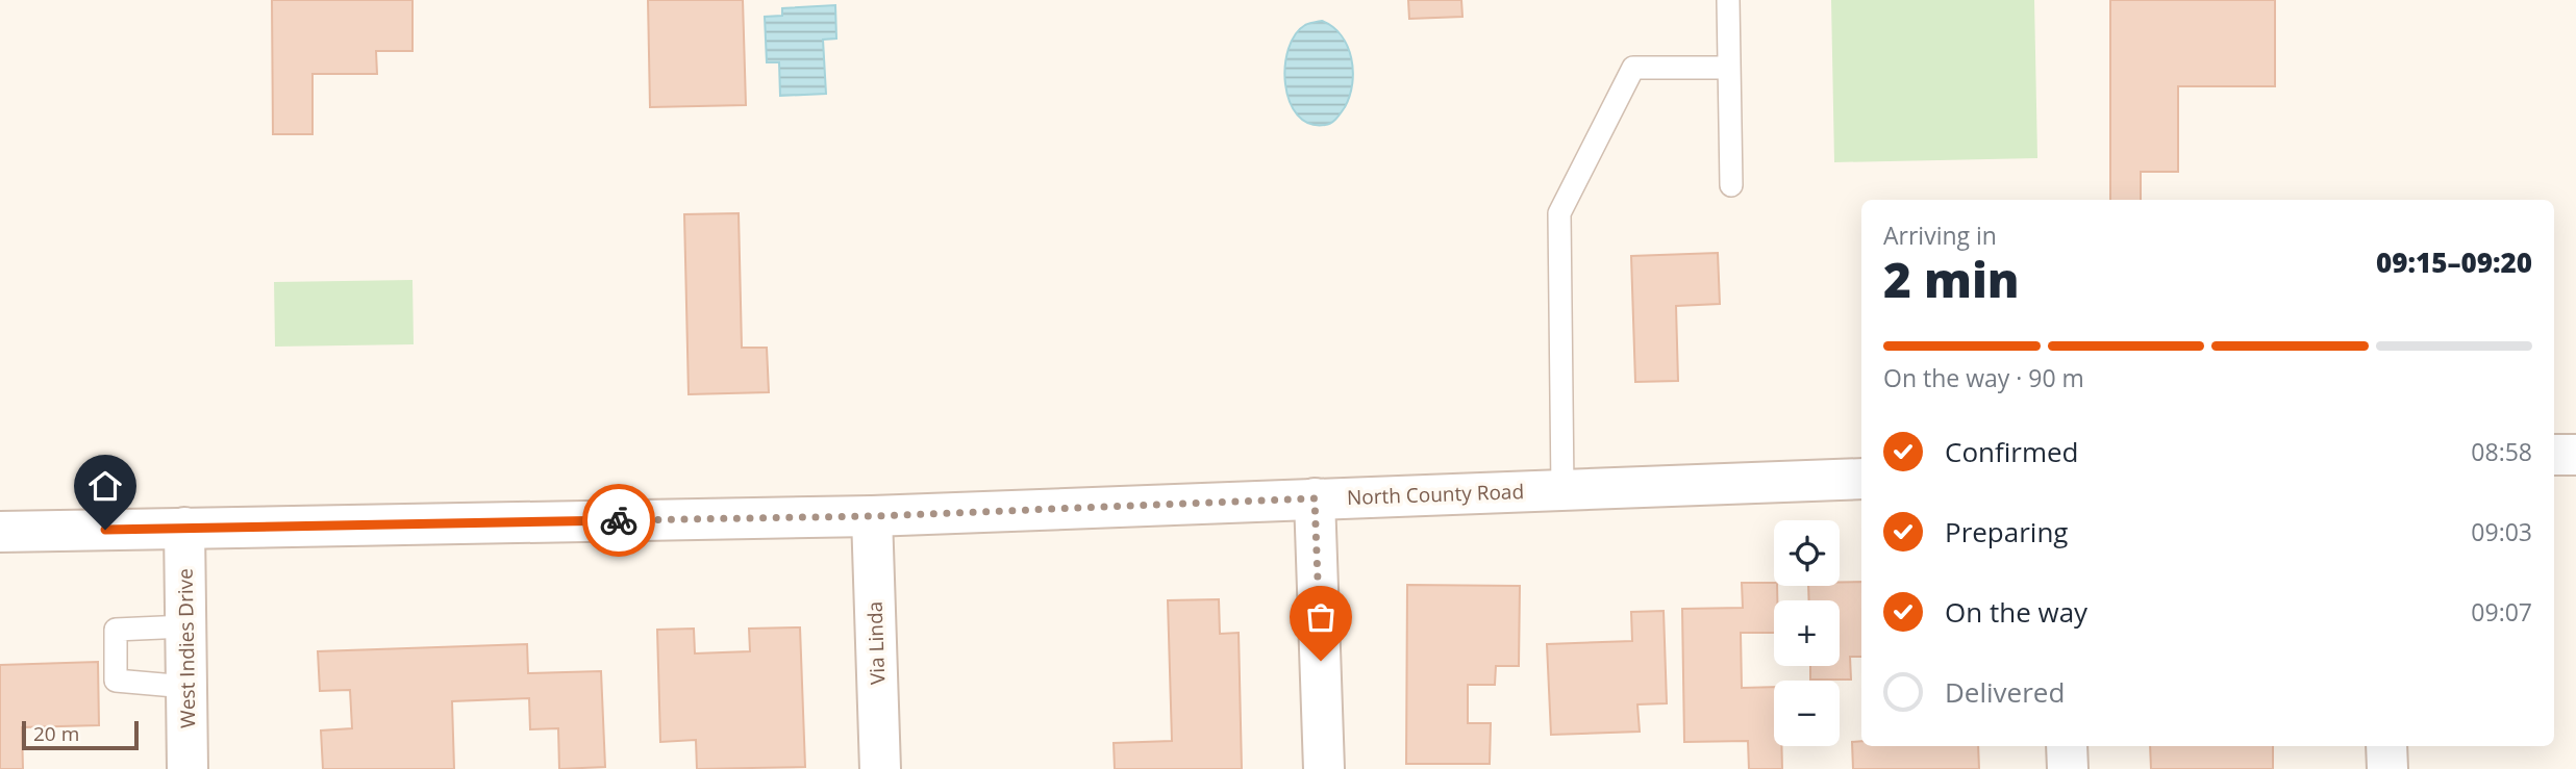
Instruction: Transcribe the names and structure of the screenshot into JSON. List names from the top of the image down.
{
  "streets": {
    "street": ["North County Road", "Via Linda", "West Indies Drive"]
  },
  "crossings": [
    ["North County Road", "Via Linda"],
    ["North County Road", "West Indies Drive"]
  ],
  "scale_bar": "20 m",
  "page": {
    "heading": ["2 min", "Arriving in", "09:15–09:20"],
    "bar": "On the way · 90 m",
    "list": [
      ["Confirmed", "08:58"],
      ["Preparing", "09:03"],
      ["On the way", "09:07"],
      "Delivered"
    ],
    "map_buttons": ["+", "−"],
    "scale": "20 m"
  }
}
